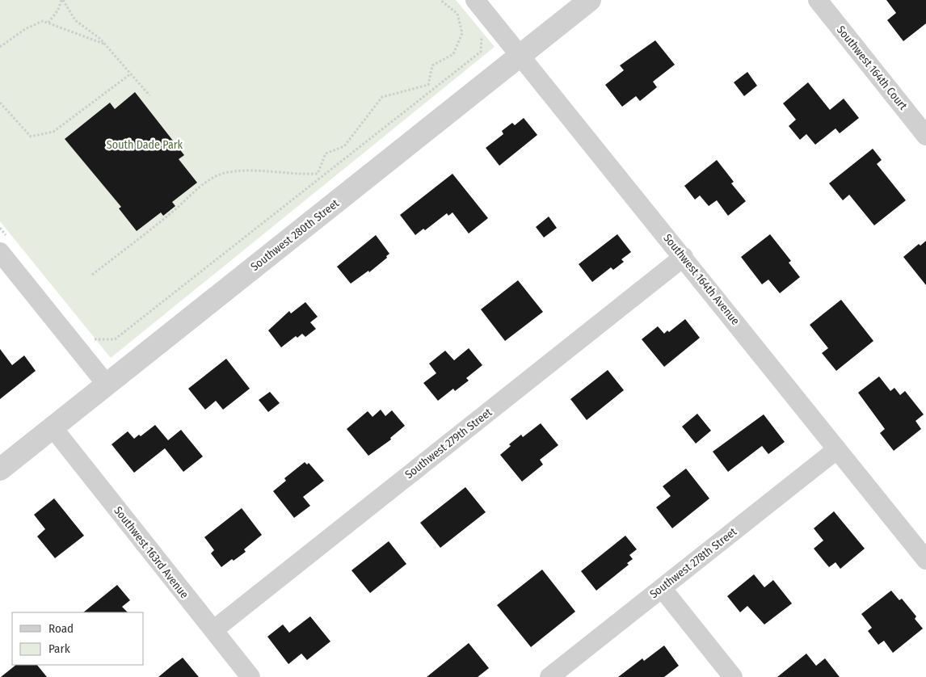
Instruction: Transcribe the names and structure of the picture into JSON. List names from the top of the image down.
{
  "streets": {
    "street": [
      "Southwest 164th Court",
      "Southwest 280th Street",
      "Southwest 164th Avenue",
      "Southwest 279th Street",
      "Southwest 163rd Avenue",
      "Southwest 278th Street"
    ]
  },
  "crossings": [
    ["Southwest 280th Street", "Southwest 164th Avenue"],
    ["Southwest 280th Street", "Southwest 163rd Avenue"],
    ["Southwest 164th Avenue", "Southwest 279th Street"],
    ["Southwest 164th Avenue", "Southwest 278th Street"],
    ["Southwest 279th Street", "Southwest 163rd Avenue"]
  ],
  "parks": ["South Dade Park"],
  "legend": ["Road", "Park"]
}
